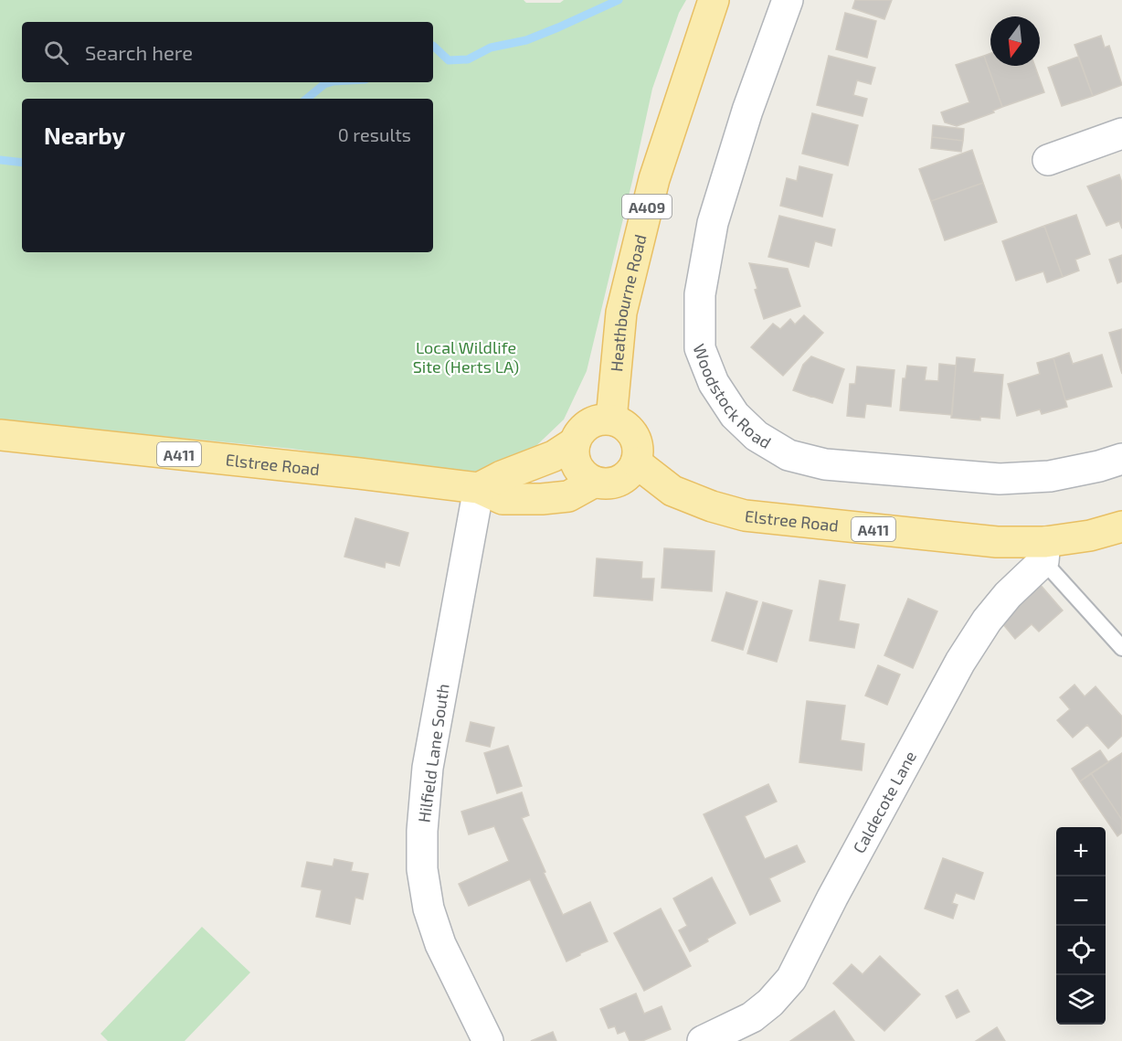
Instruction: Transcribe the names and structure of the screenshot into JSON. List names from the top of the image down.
{
  "streets": {
    "main road": [
      "A409",
      "Heathbourne Road",
      "A411",
      "Elstree Road"
    ],
    "street": ["Woodstock Road", "Hilfield Lane South", "Caldecote Lane"]
  },
  "crossings": [
    ["Heathbourne Road", "Elstree Road"],
    ["Elstree Road", "Hilfield Lane South"],
    ["Elstree Road", "Caldecote Lane"]
  ],
  "parks": ["Local Wildlife Site (Herts LA)"],
  "north": "bottom",
  "page": {
    "search": "Search here",
    "heading": ["Nearby", "0 results"],
    "map_buttons": ["+", "−"]
  }
}
